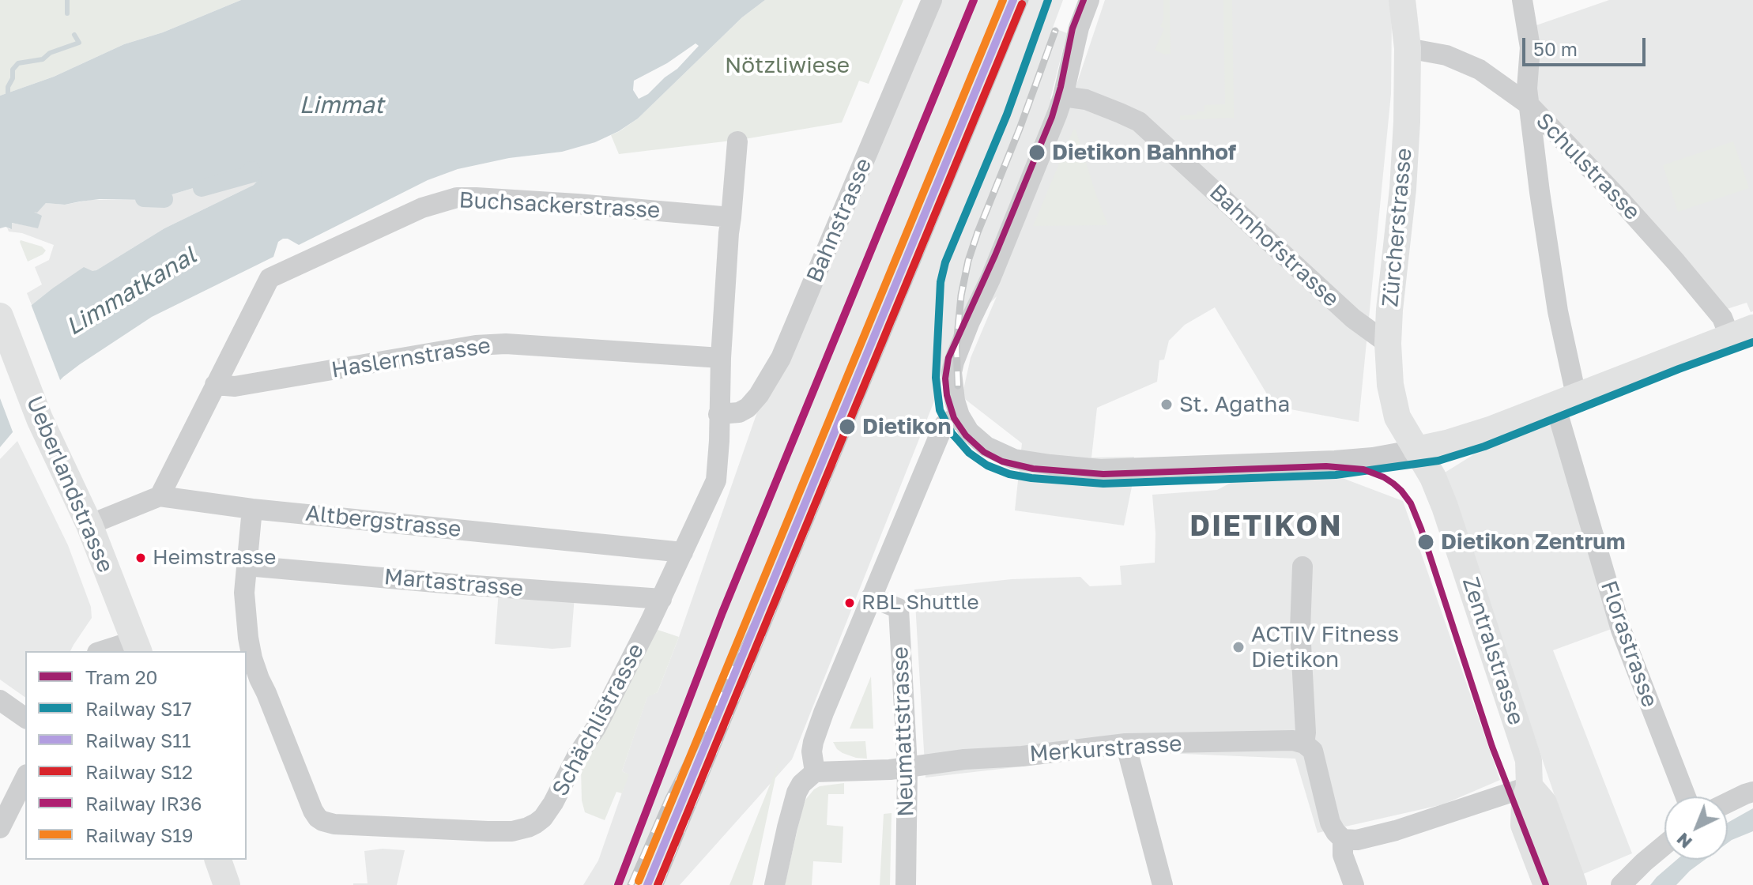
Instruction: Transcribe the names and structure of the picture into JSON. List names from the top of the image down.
{
  "streets": {
    "main road": ["Zürcherstrasse", "Ueberlandstrasse", "Zentralstrasse"],
    "street": [
      "Schulstrasse",
      "Buchsackerstrasse",
      "Bahnstrasse",
      "Bahnhofstrasse",
      "Haslernstrasse",
      "Altbergstrasse",
      "Martastrasse",
      "Florastrasse",
      "Schächlistrasse",
      "Neumattstrasse",
      "Merkurstrasse"
    ]
  },
  "crossings": [
    ["Schulstrasse", "Zürcherstrasse"],
    ["Schulstrasse", "Florastrasse"],
    ["Buchsackerstrasse", "Haslernstrasse"],
    ["Buchsackerstrasse", "Altbergstrasse"],
    ["Zürcherstrasse", "Bahnhofstrasse"],
    ["Zürcherstrasse", "Zentralstrasse"],
    ["Ueberlandstrasse", "Altbergstrasse"],
    ["Altbergstrasse", "Schächlistrasse"],
    ["Martastrasse", "Schächlistrasse"],
    ["Neumattstrasse", "Merkurstrasse"]
  ],
  "districts": ["DIETIKON"],
  "water": ["Limmat", "Limmatkanal"],
  "parks": ["Nötzliwiese"],
  "places": [
    "Dietikon Bahnhof",
    "St. Agatha",
    "Dietikon",
    "Dietikon Zentrum",
    "Heimstrasse",
    "RBL Shuttle",
    "ACTIV Fitness Dietikon"
  ],
  "lines": [
    "tram line 20",
    "rail line S17",
    "rail line S11",
    "rail line IR36",
    "rail line S19",
    "rail line S12"
  ],
  "legend": [
    "Tram 20",
    "Railway S17",
    "Railway S11",
    "Railway S12",
    "Railway IR36",
    "Railway S19"
  ],
  "scale_bar": "50 m",
  "north": "bottom left"
}
